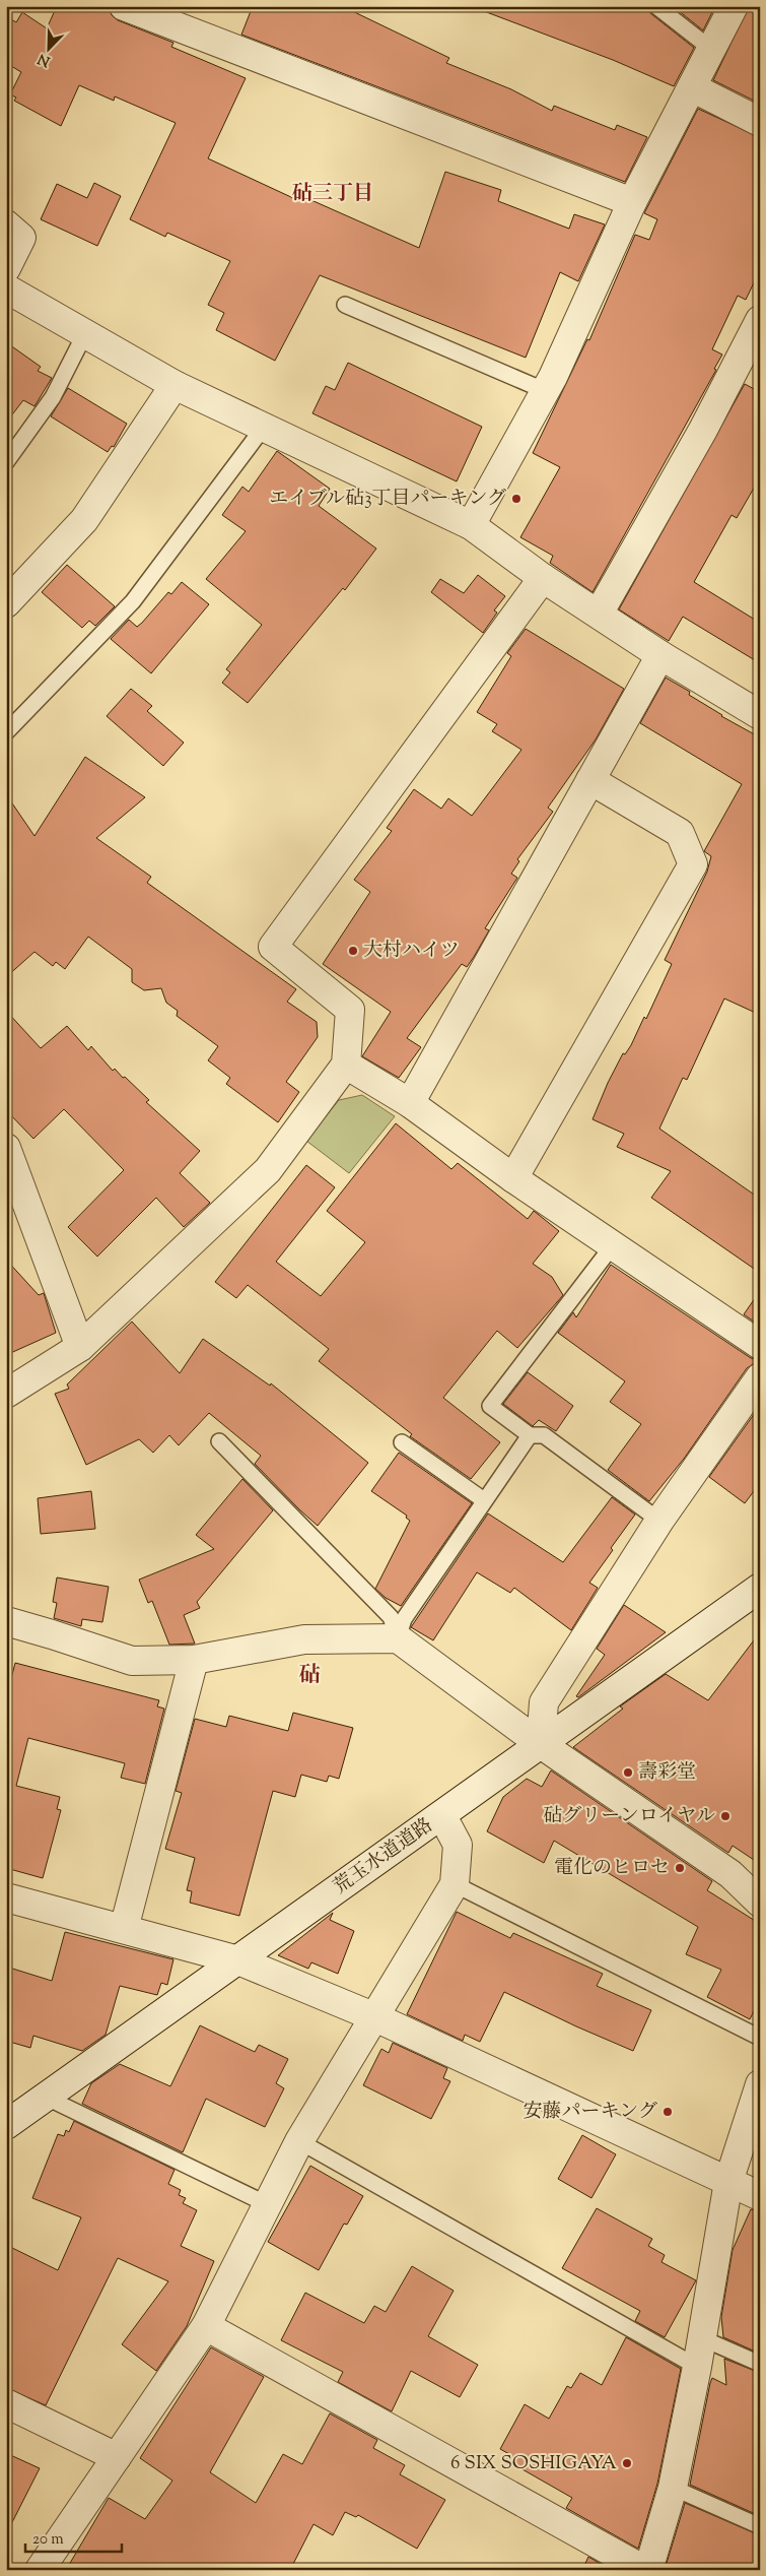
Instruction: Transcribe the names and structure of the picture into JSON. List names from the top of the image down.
{
  "streets": {
    "street": ["荒玉水道道路"]
  },
  "districts": ["砧三丁目", "砧"],
  "places": [
    "エイブル砧3丁目パーキング",
    "大村ハイツ",
    "壽彩堂",
    "砧グリーンロイヤル",
    "電化のヒロセ",
    "安藤パーキング",
    "6 SIX SOSHIGAYA"
  ],
  "scale_bar": "20 m",
  "north": "bottom left"
}
